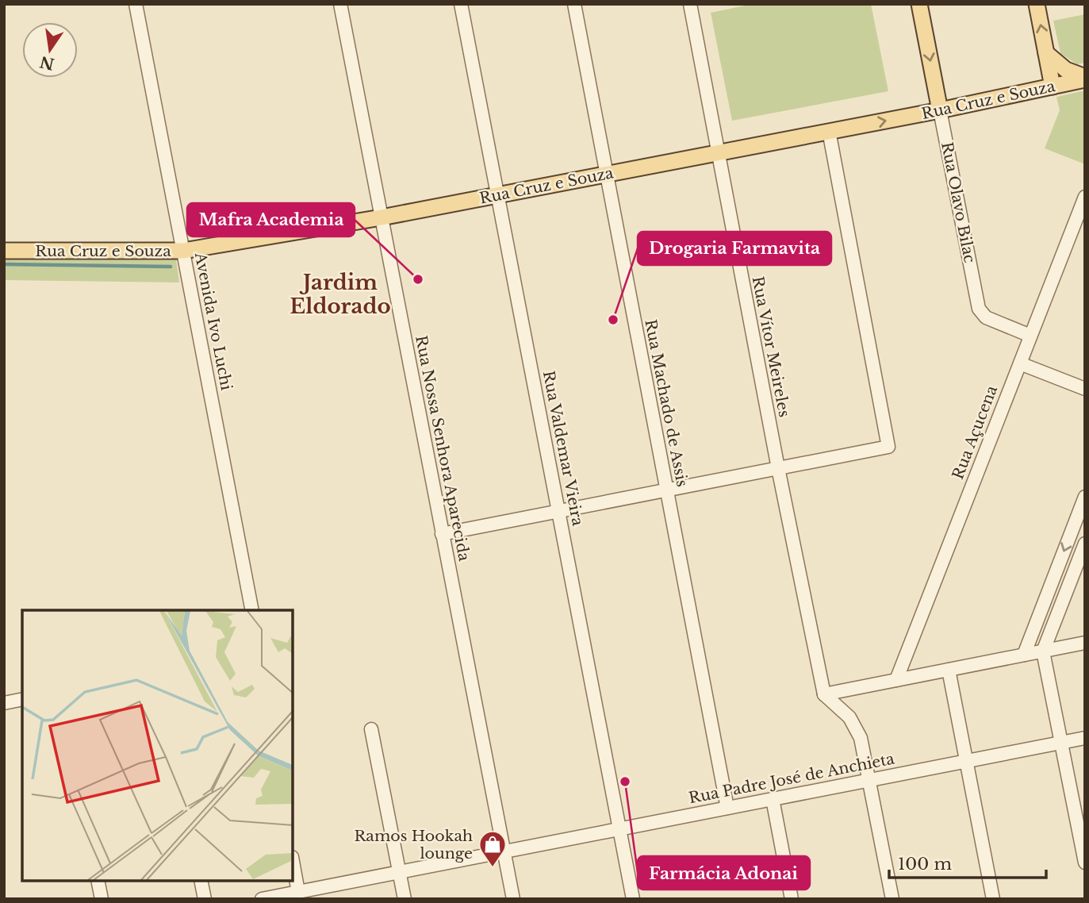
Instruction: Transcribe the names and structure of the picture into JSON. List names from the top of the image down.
{
  "streets": {
    "main road": ["Rua Cruz e Souza", "Rua Olavo Bilac"],
    "street": [
      "Avenida Ivo Luchi",
      "Rua Vítor Meireles",
      "Rua Machado de Assis",
      "Rua Açucena",
      "Rua Nossa Senhora Aparecida",
      "Rua Valdemar Vieira",
      "Rua Padre José de Anchieta"
    ]
  },
  "crossings": [
    ["Rua Cruz e Souza", "Rua Olavo Bilac"],
    ["Rua Cruz e Souza", "Avenida Ivo Luchi"],
    ["Rua Cruz e Souza", "Rua Vítor Meireles"],
    ["Rua Cruz e Souza", "Rua Machado de Assis"],
    ["Rua Cruz e Souza", "Rua Nossa Senhora Aparecida"],
    ["Rua Cruz e Souza", "Rua Valdemar Vieira"],
    ["Rua Olavo Bilac", "Rua Açucena"],
    ["Rua Machado de Assis", "Rua Padre José de Anchieta"],
    ["Rua Nossa Senhora Aparecida", "Rua Padre José de Anchieta"],
    ["Rua Valdemar Vieira", "Rua Padre José de Anchieta"]
  ],
  "districts": ["Jardim Eldorado"],
  "places": {
    "other": ["Mafra Academia", "Drogaria Farmavita", "Farmácia Adonai"],
    "shop": ["Ramos Hookah lounge"]
  },
  "scale_bar": "100 m",
  "north": "bottom"
}
